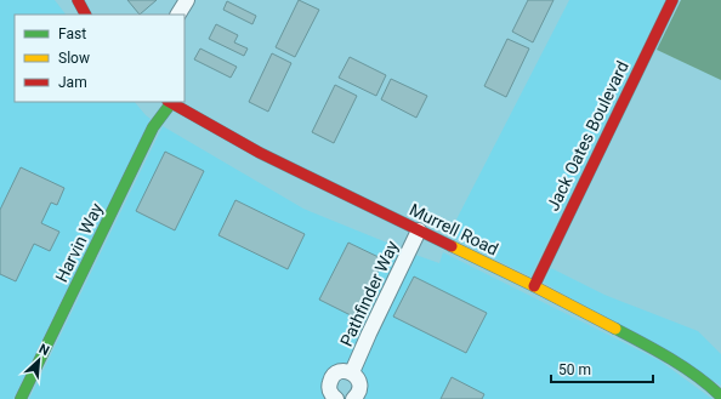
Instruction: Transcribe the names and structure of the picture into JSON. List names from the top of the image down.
{
  "streets": {
    "street": [
      "Jack Oates Boulevard",
      "Murrell Road",
      "Harvin Way",
      "Pathfinder Way"
    ]
  },
  "crossings": [
    ["Jack Oates Boulevard", "Murrell Road"],
    ["Murrell Road", "Harvin Way"],
    ["Murrell Road", "Pathfinder Way"]
  ],
  "legend": ["Fast", "Slow", "Jam"],
  "scale_bar": "50 m",
  "north": "top right"
}
